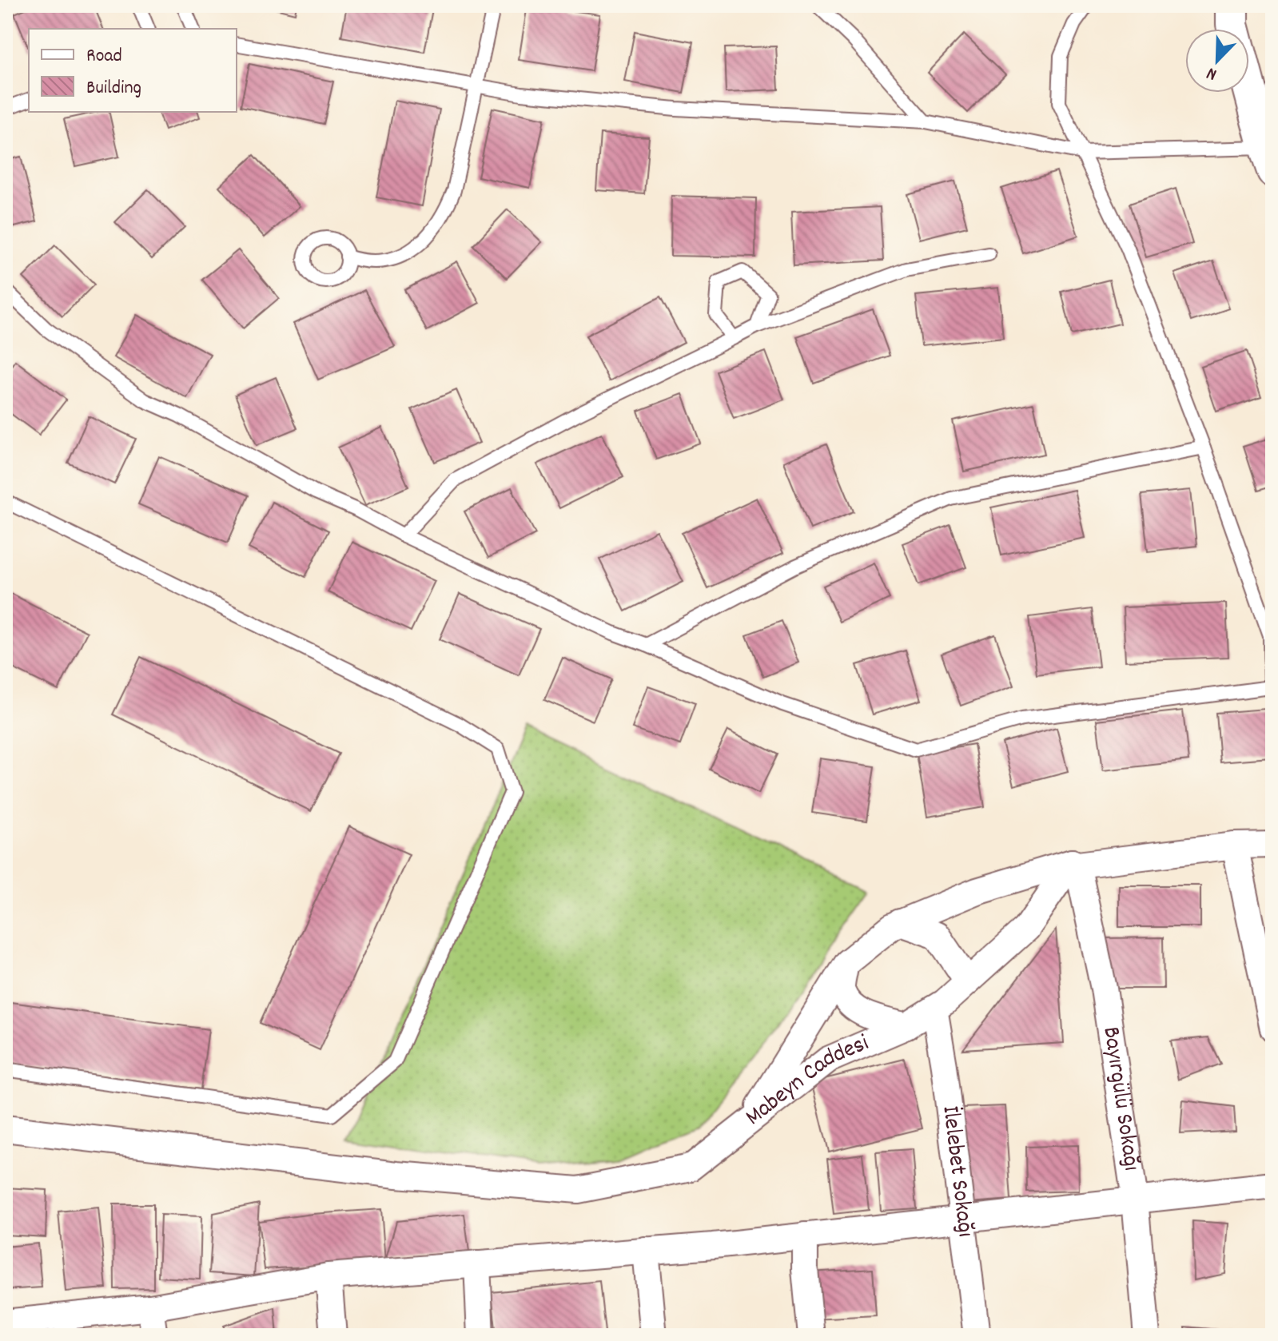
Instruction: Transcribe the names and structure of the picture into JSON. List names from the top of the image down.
{
  "streets": {
    "street": ["Mabeyn Caddesi", "Bayırgülü Sokağı", "İlelebet Sokağı"]
  },
  "crossings": [
    ["Mabeyn Caddesi", "Bayırgülü Sokağı"],
    ["Mabeyn Caddesi", "İlelebet Sokağı"]
  ],
  "legend": ["Road", "Building"],
  "north": "bottom left"
}
